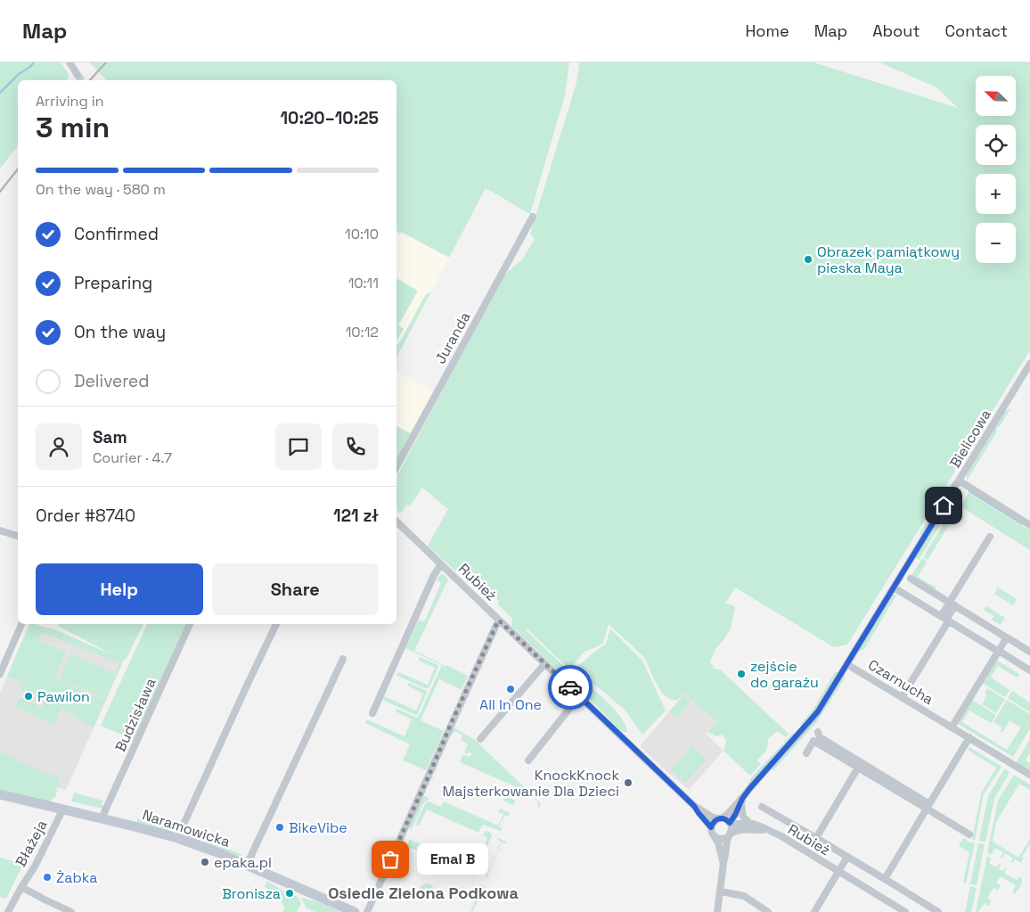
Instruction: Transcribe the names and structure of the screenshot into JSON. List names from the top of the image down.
{
  "streets": {
    "street": [
      "Juranda",
      "Bielicowa",
      "Rubież",
      "Czarnucha",
      "Budzisława",
      "Naramowicka",
      "Błażeja"
    ]
  },
  "crossings": [
    ["Bielicowa", "Czarnucha"],
    ["Rubież", "Czarnucha"],
    ["Budzisława", "Naramowicka"],
    ["Naramowicka", "Błażeja"]
  ],
  "districts": ["Osiedle Zielona Podkowa"],
  "places": [
    "Obrazek pamiątkowy pieska Maya",
    "zejście do garażu",
    "All In One",
    "Pawilon",
    "KnockKnock Majsterkowanie Dla Dzieci",
    "BikeVibe",
    "Emal B",
    "epaka.pl",
    "Żabka",
    "Bronisza"
  ],
  "north": "top left",
  "page": {
    "header": "Map",
    "nav": [
      "Home",
      "Map",
      "About",
      "Contact"
    ],
    "map_buttons": ["+", "−"],
    "heading": ["3 min", "Arriving in", "10:20–10:25"],
    "panel": [
      "Sam",
      "Courier · 4.7",
      "Order #8740",
      "121 zł"
    ],
    "bar": "On the way · 580 m",
    "list": [
      ["Confirmed", "10:10"],
      ["Preparing", "10:11"],
      ["On the way", "10:12"],
      "Delivered"
    ],
    "buttons": ["Help", "Share"],
    "bubble": "Emal B"
  }
}
